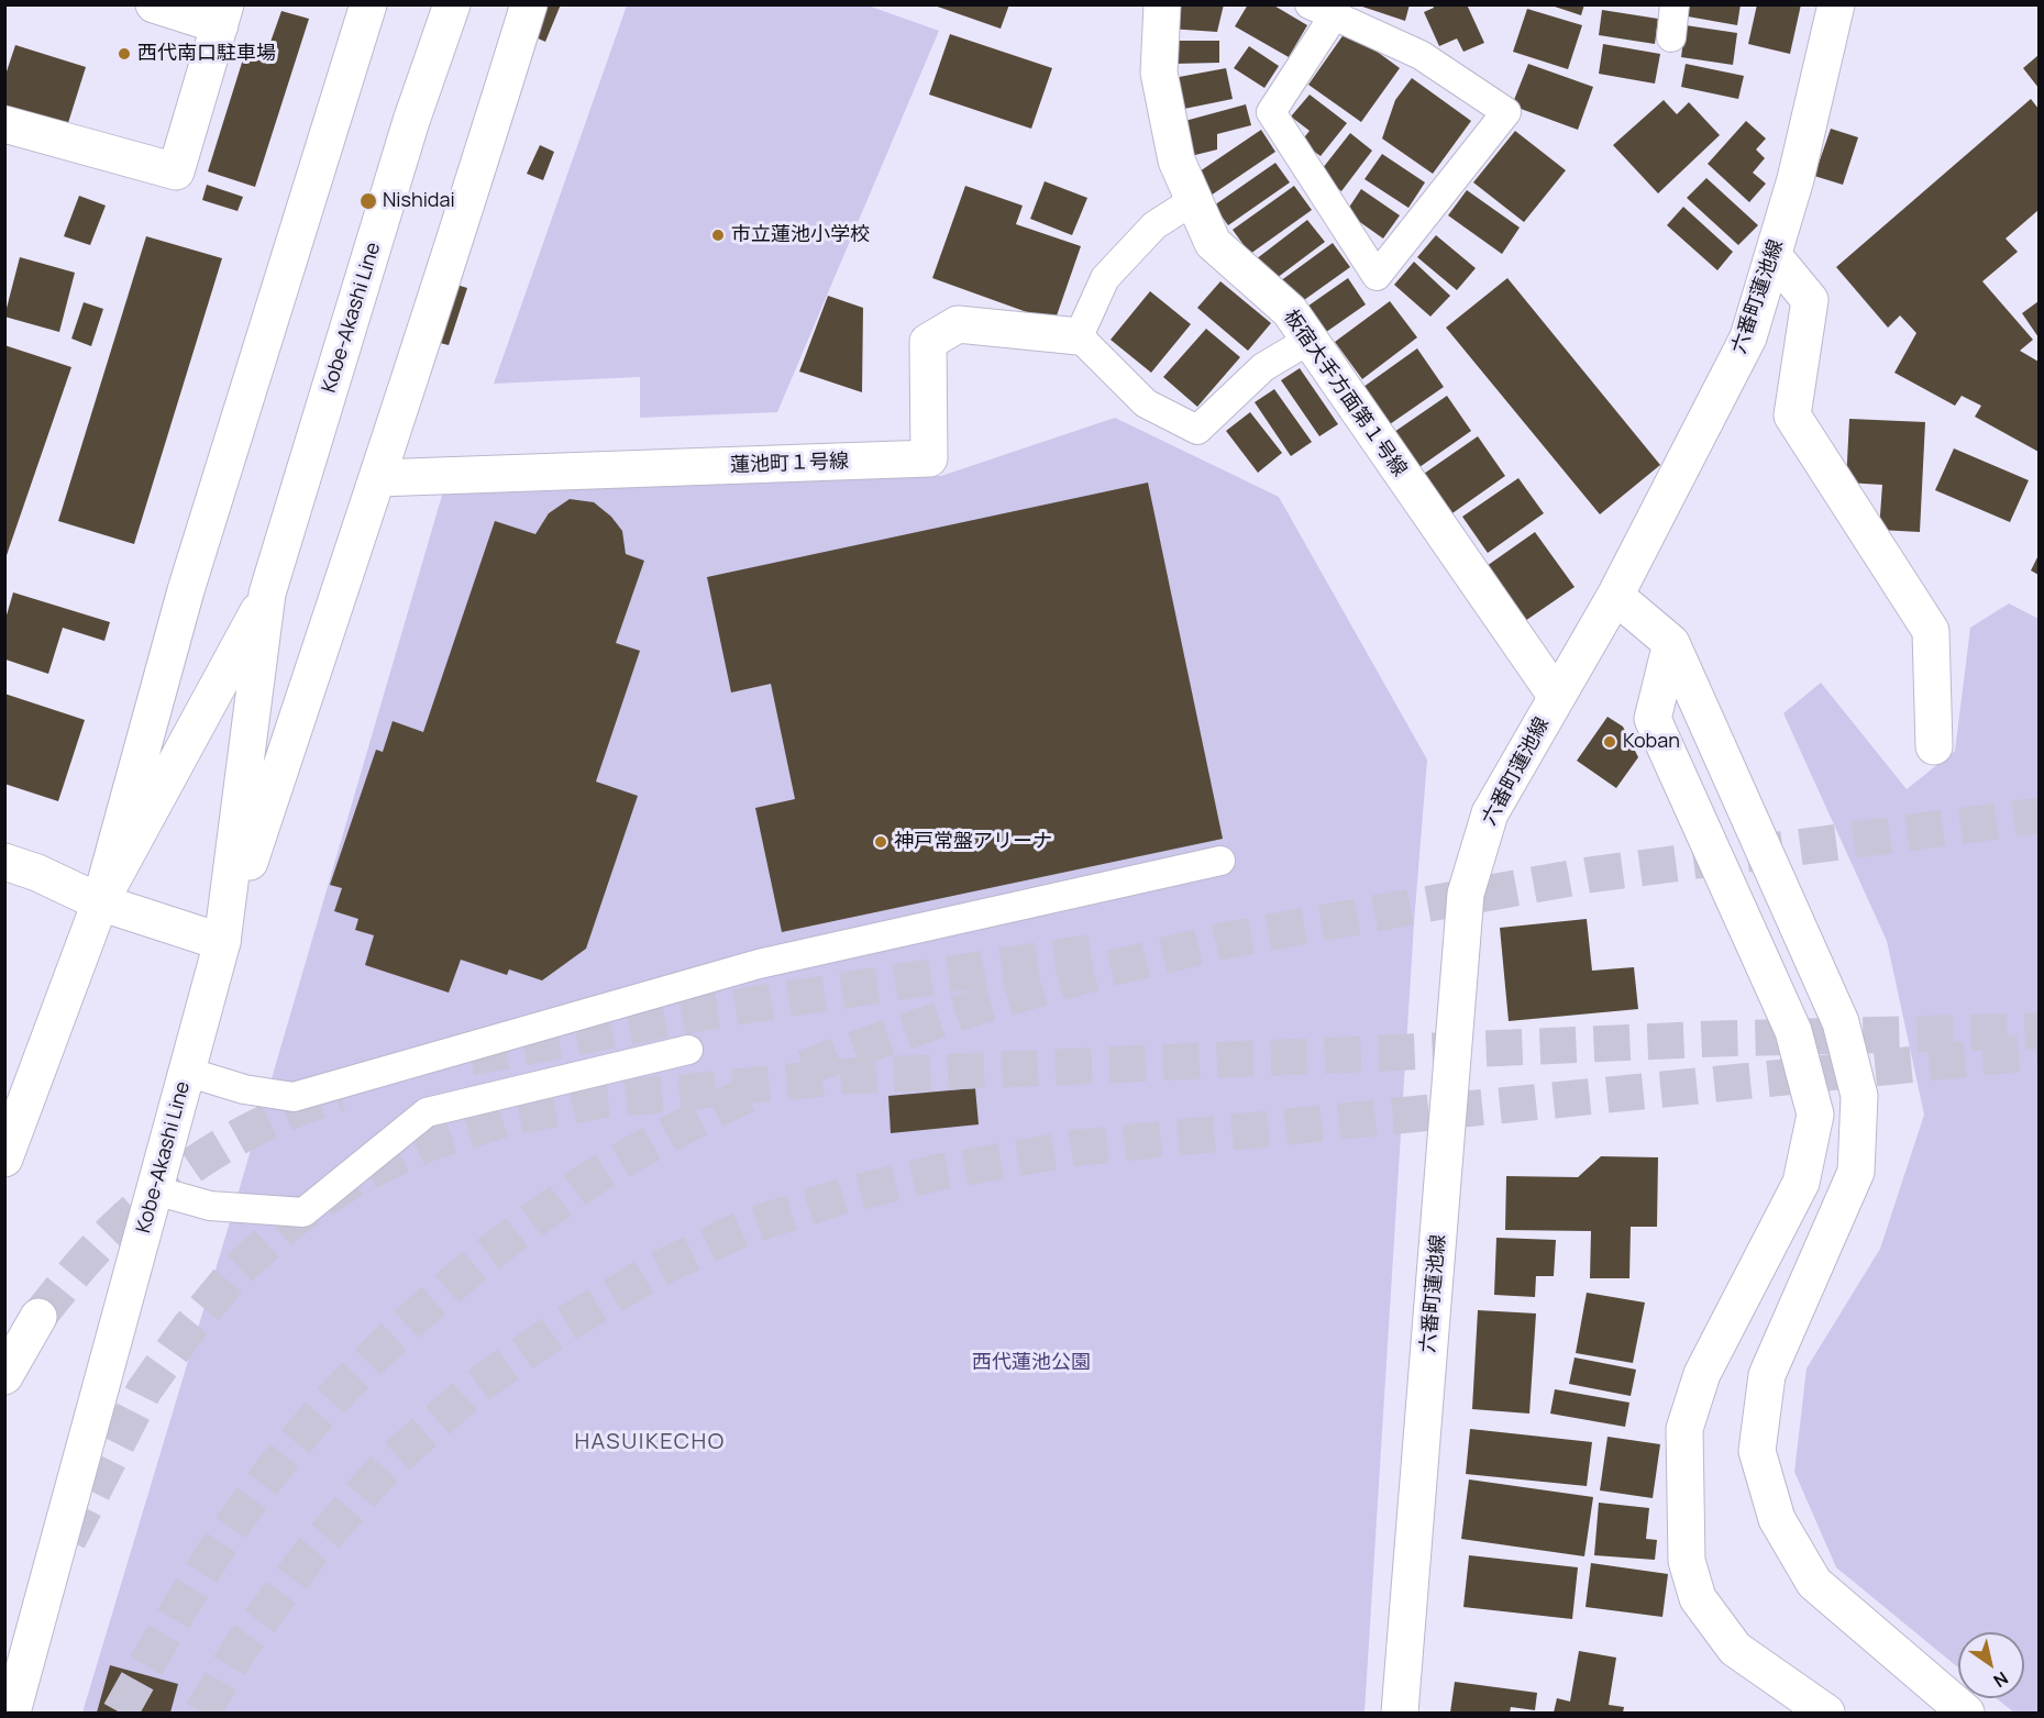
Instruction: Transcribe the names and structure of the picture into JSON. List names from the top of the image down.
{
  "streets": {
    "main road": [
      "六番町蓮池線",
      "Kobe-Akashi Line",
      "板宿大手方面第１号線",
      "蓮池町１号線"
    ]
  },
  "crossings": [
    ["六番町蓮池線", "板宿大手方面第１号線"]
  ],
  "districts": ["HASUIKECHO"],
  "parks": ["西代蓮池公園"],
  "places": [
    "西代南口駐車場",
    "Nishidai",
    "市立蓮池小学校",
    "Koban",
    "神戸常盤アリーナ"
  ],
  "north": "bottom right"
}
